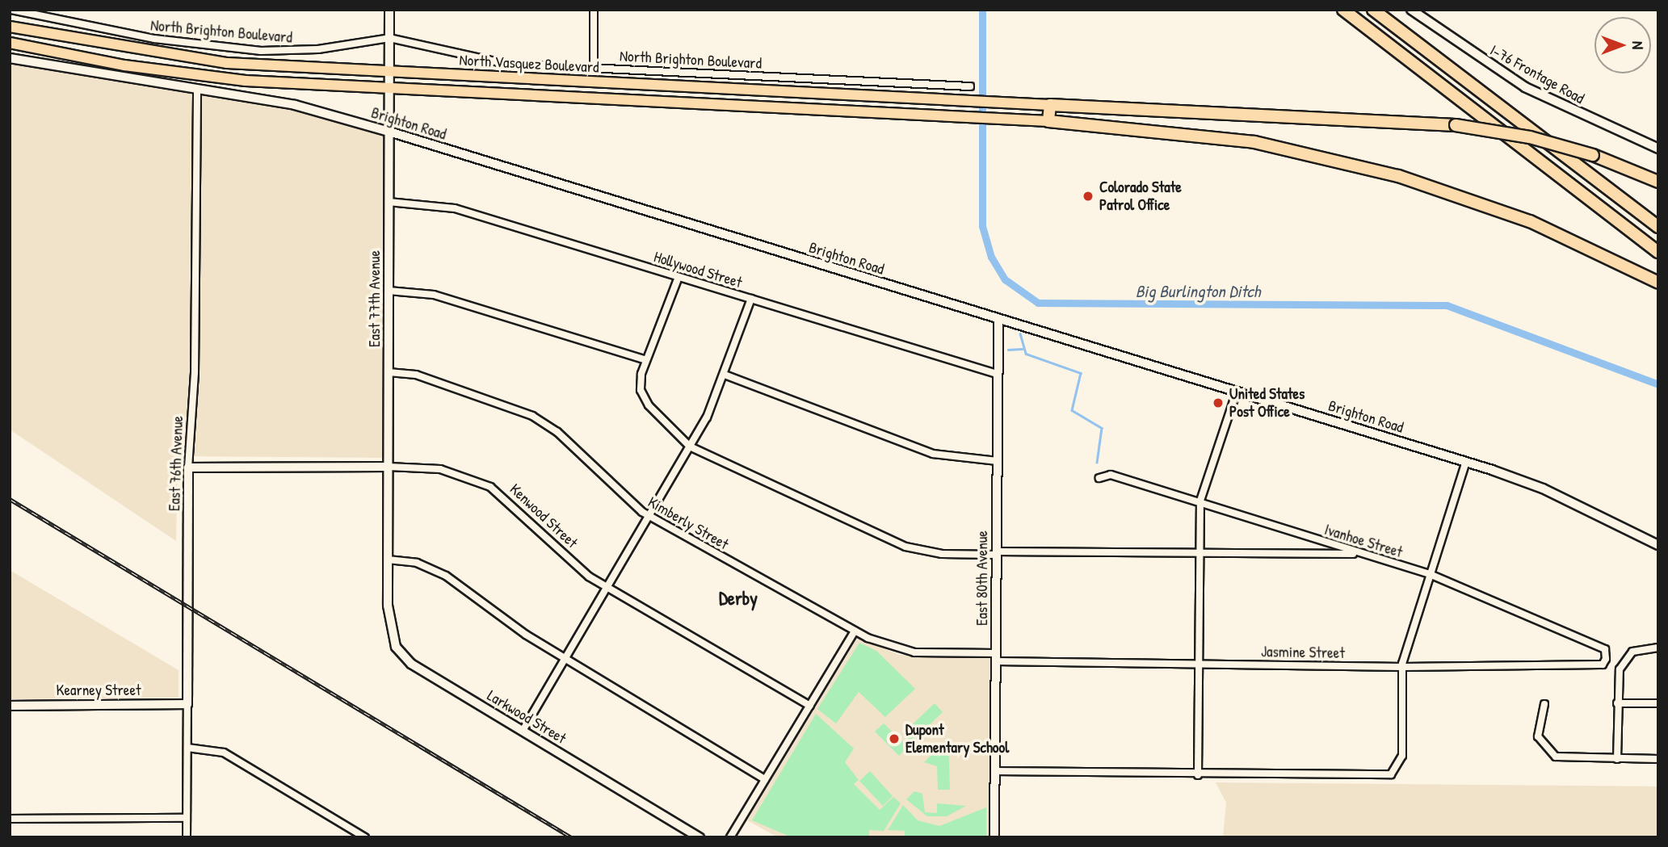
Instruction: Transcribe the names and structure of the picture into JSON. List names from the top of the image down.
{
  "streets": {
    "highway": ["North Vasquez Boulevard"],
    "street": [
      "North Brighton Boulevard",
      "I-76 Frontage Road",
      "Brighton Road",
      "Hollywood Street",
      "East 77th Avenue",
      "East 76th Avenue",
      "Kenwood Street",
      "Kimberly Street",
      "Ivanhoe Street",
      "East 80th Avenue",
      "Jasmine Street",
      "Kearney Street",
      "Larkwood Street"
    ]
  },
  "crossings": [
    ["North Brighton Boulevard", "East 77th Avenue"],
    ["North Vasquez Boulevard", "East 77th Avenue"],
    ["Brighton Road", "East 77th Avenue"],
    ["Brighton Road", "East 76th Avenue"],
    ["Brighton Road", "East 80th Avenue"],
    ["Hollywood Street", "East 77th Avenue"],
    ["Hollywood Street", "East 80th Avenue"],
    ["East 77th Avenue", "Kenwood Street"],
    ["East 77th Avenue", "Kimberly Street"],
    ["East 77th Avenue", "Larkwood Street"],
    ["East 76th Avenue", "Kenwood Street"],
    ["East 76th Avenue", "Kearney Street"],
    ["Kimberly Street", "East 80th Avenue"],
    ["Kimberly Street", "Jasmine Street"],
    ["Ivanhoe Street", "Jasmine Street"],
    ["East 80th Avenue", "Jasmine Street"]
  ],
  "districts": ["Derby"],
  "water": ["Big Burlington Ditch"],
  "places": ["Colorado State Patrol Office", "United States Post Office", "Dupont Elementary School"],
  "north": "right"
}
